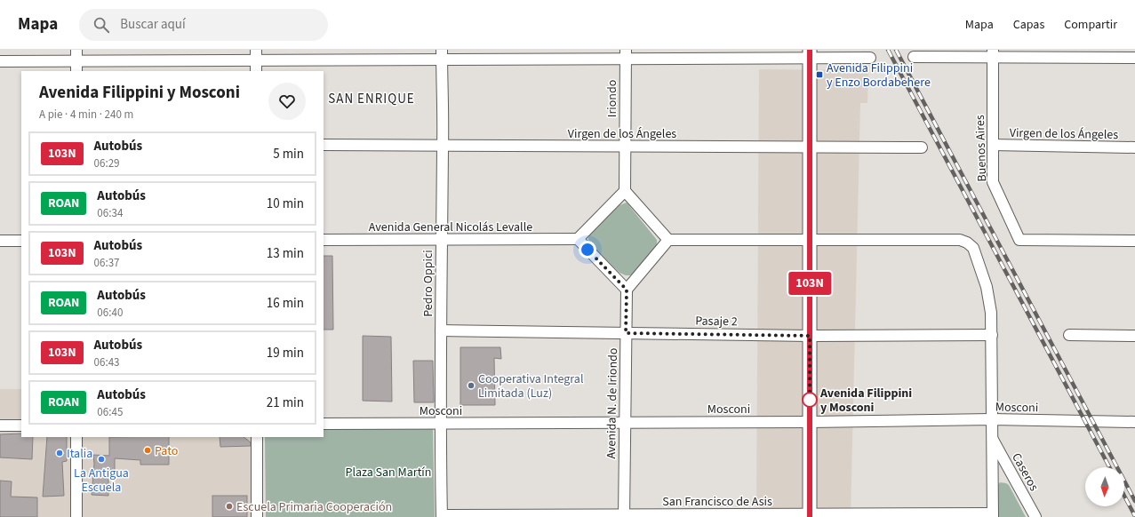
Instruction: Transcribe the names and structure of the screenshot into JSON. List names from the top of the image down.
{
  "streets": {
    "street": [
      "Iriondo",
      "Virgen de los Ángeles",
      "Buenos Aires",
      "Avenida General Nicolás Levalle",
      "Pedro Oppici",
      "Pasaje 2",
      "Avenida N. de Iriondo",
      "Mosconi",
      "Caseros",
      "San Francisco de Asis"
    ]
  },
  "crossings": [
    ["Iriondo", "Virgen de los Ángeles"],
    ["Virgen de los Ángeles", "Buenos Aires"],
    ["Virgen de los Ángeles", "Pedro Oppici"],
    ["Avenida General Nicolás Levalle", "Pedro Oppici"],
    ["Pedro Oppici", "Pasaje 2"],
    ["Pedro Oppici", "Mosconi"],
    ["Pedro Oppici", "San Francisco de Asis"],
    ["Pasaje 2", "Avenida N. de Iriondo"],
    ["Avenida N. de Iriondo", "Mosconi"],
    ["Avenida N. de Iriondo", "San Francisco de Asis"]
  ],
  "districts": ["SAN ENRIQUE"],
  "parks": ["Plaza San Martín"],
  "places": {
    "transit": ["Avenida Filippini y Enzo Bordabehere"],
    "other": [
      "Cooperativa Integral Limitada (Luz)",
      "Avenida Filippini y Mosconi",
      "Pato",
      "Italia",
      "La Antigua Escuela",
      "Escuela Primaria Cooperación"
    ]
  },
  "lines": ["bus line 103N"],
  "north": "bottom",
  "page": {
    "header": "Mapa",
    "search": "Buscar aquí",
    "nav": ["Mapa", "Capas", "Compartir"],
    "on_map": "103N",
    "heading": ["Avenida Filippini y Mosconi", "A pie · 4 min · 240 m"],
    "list": [
      {
        "mark": "103N",
        "name": "Autobús",
        "note": "06:29",
        "value": "5 min"
      },
      {
        "mark": "ROAN",
        "name": "Autobús",
        "note": "06:34",
        "value": "10 min"
      },
      {
        "mark": "103N",
        "name": "Autobús",
        "note": "06:37",
        "value": "13 min"
      },
      {
        "mark": "ROAN",
        "name": "Autobús",
        "note": "06:40",
        "value": "16 min"
      },
      {
        "mark": "103N",
        "name": "Autobús",
        "note": "06:43",
        "value": "19 min"
      },
      {
        "mark": "ROAN",
        "name": "Autobús",
        "note": "06:45",
        "value": "21 min"
      }
    ]
  }
}
